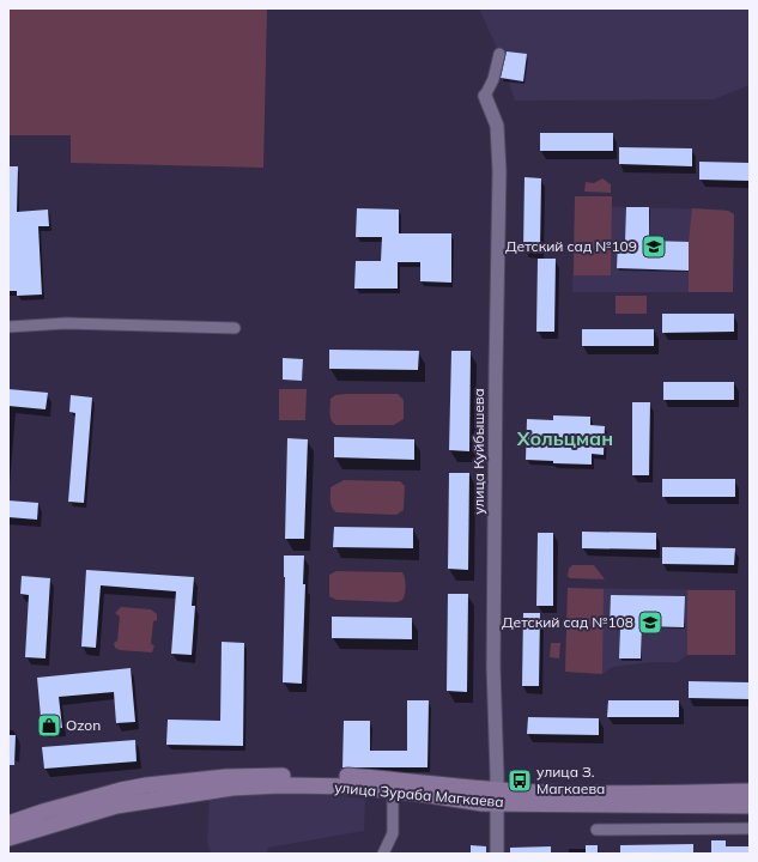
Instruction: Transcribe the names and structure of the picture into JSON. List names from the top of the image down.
{
  "streets": {
    "main road": ["улица Зураба Магкаева"],
    "street": ["улица Куйбышева"]
  },
  "crossings": [
    ["улица Куйбышева", "улица Зураба Магкаева"]
  ],
  "districts": ["Хольцман"],
  "places": {
    "school or university": ["Детский сад №109", "Детский сад №108"],
    "shop": ["Ozon"],
    "bus stop": ["улица З. Магкаева"]
  }
}
